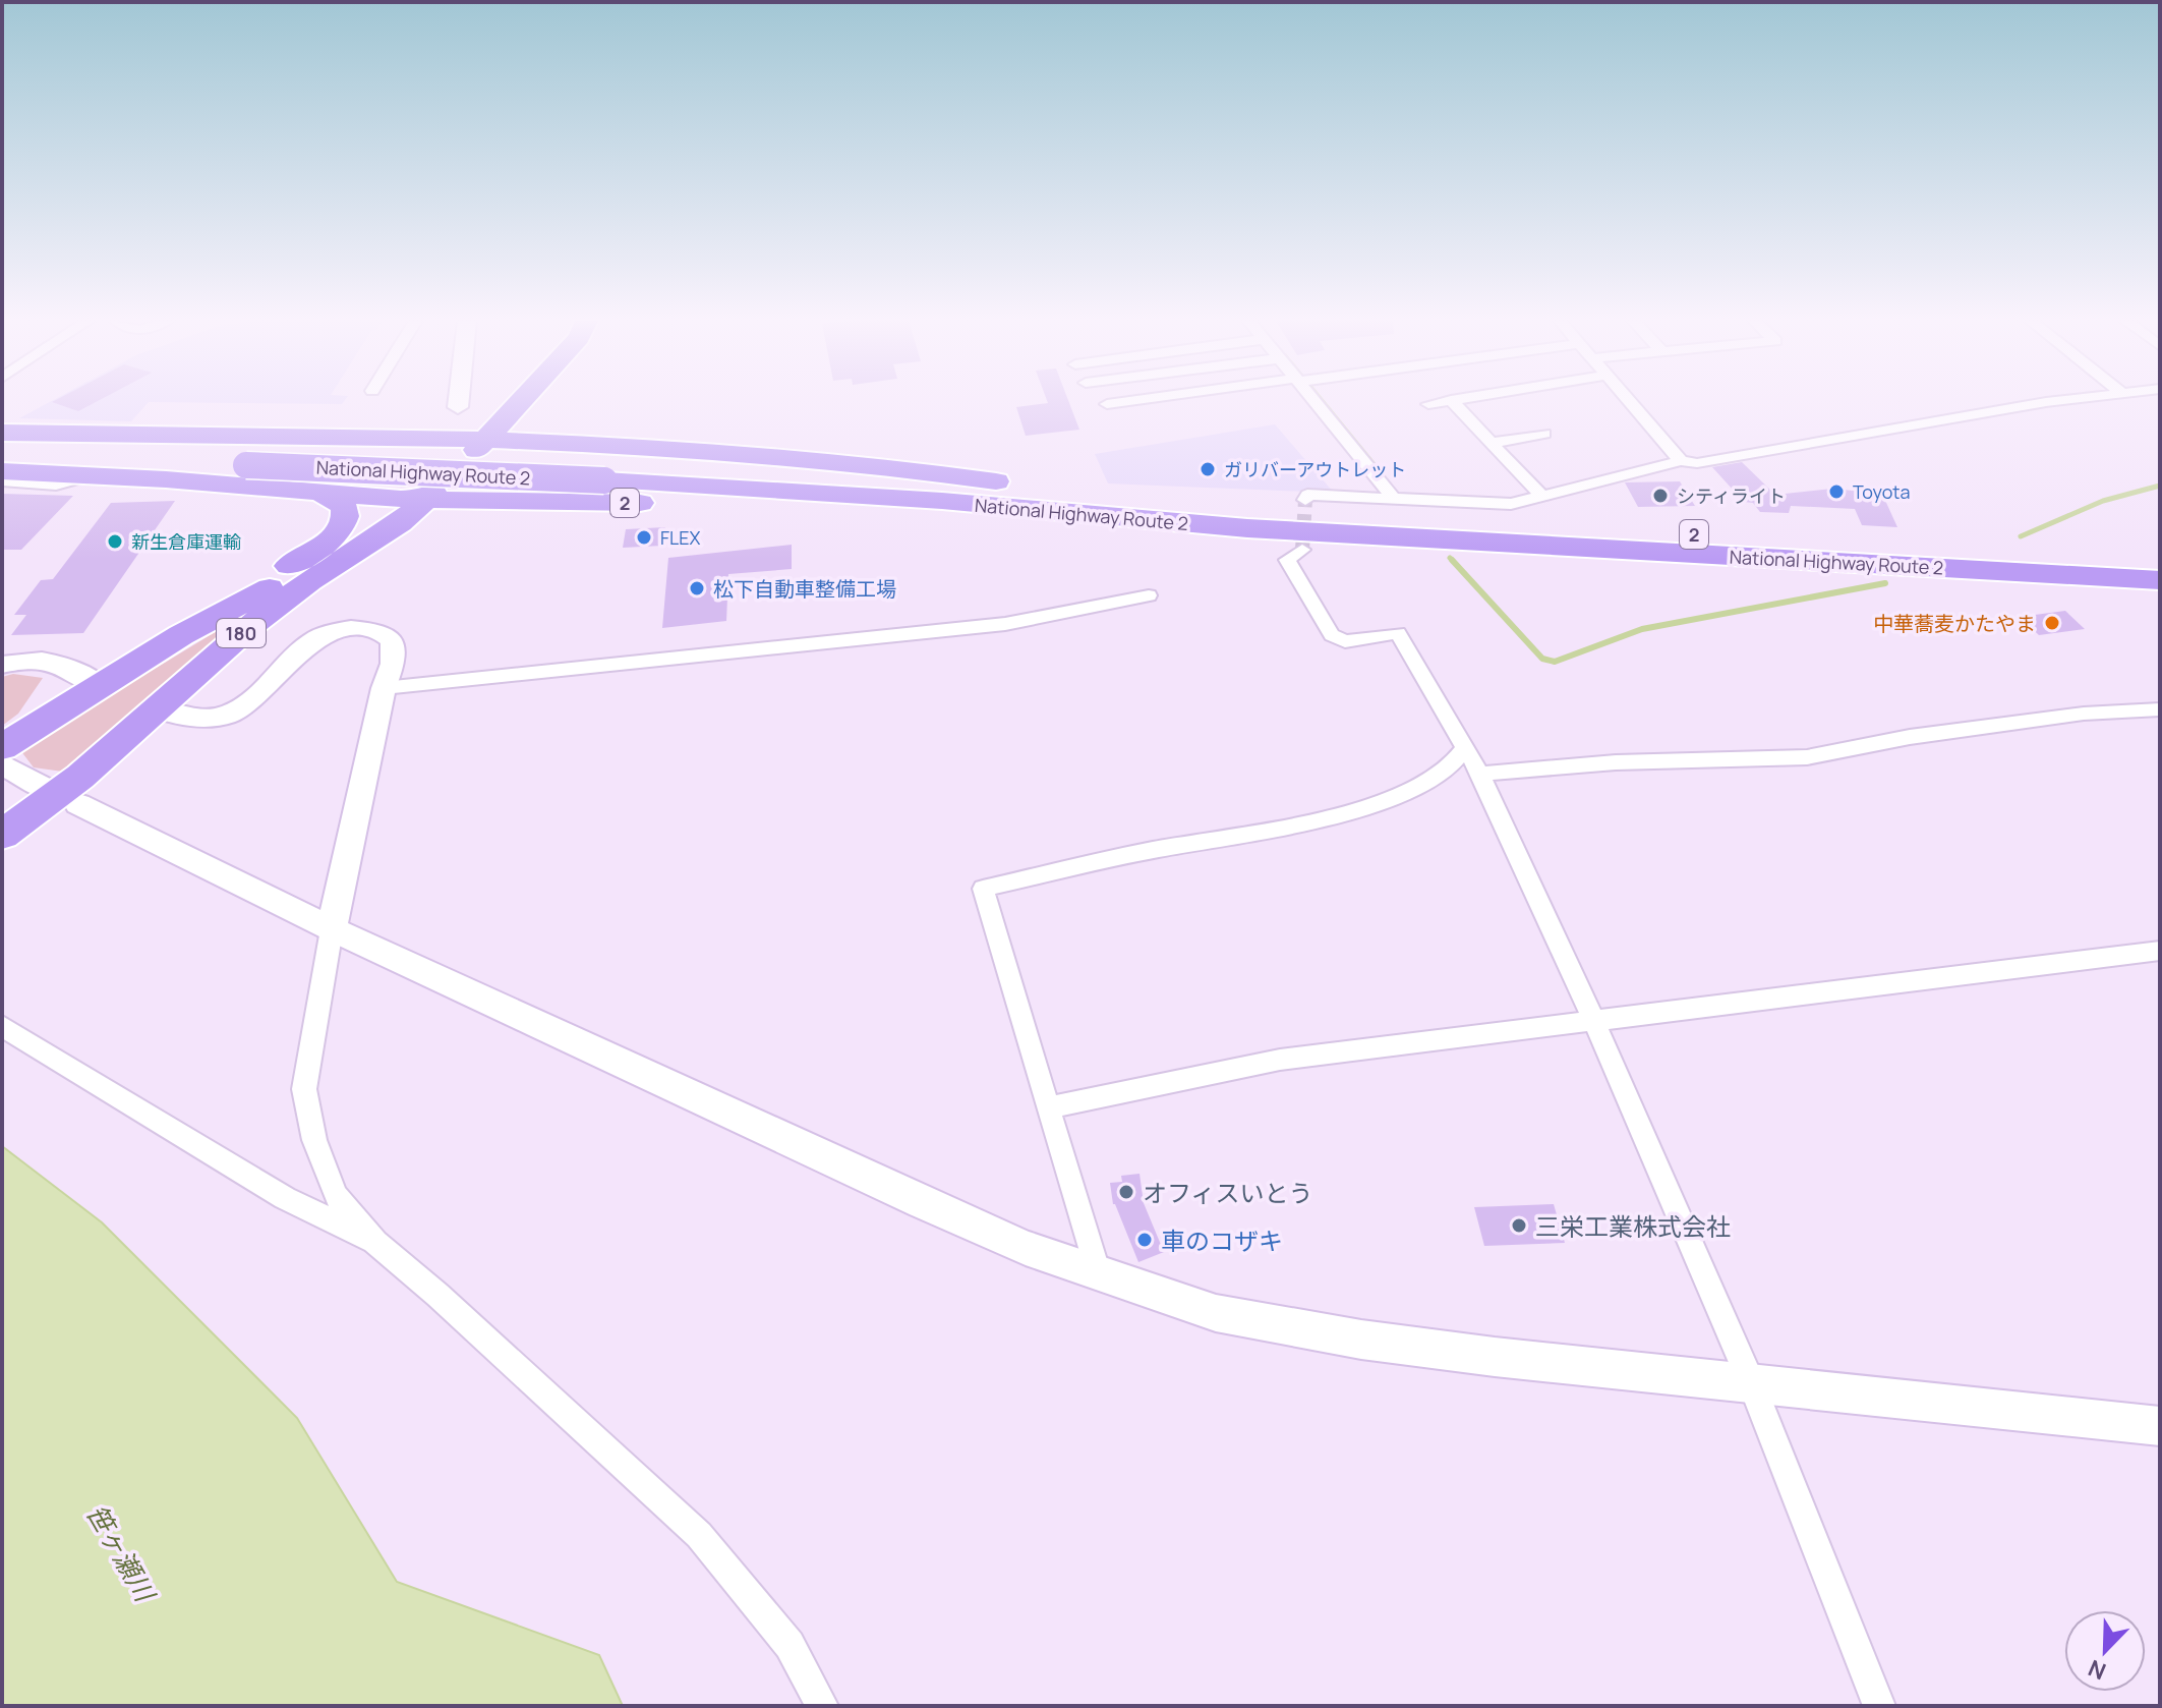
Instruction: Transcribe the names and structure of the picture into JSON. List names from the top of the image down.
{
  "streets": {
    "highway": ["National Highway Route 2", "2", "180"]
  },
  "crossings": [
    ["National Highway Route 2", "2"],
    ["2", "180"]
  ],
  "water": ["笹ヶ瀬川"],
  "places": [
    "ガリバーアウトレット",
    "Toyota",
    "シティライト",
    "FLEX",
    "新生倉庫運輸",
    "松下自動車整備工場",
    "中華蕎麦かたやま",
    "オフィスいとう",
    "三栄工業株式会社",
    "車のコザキ"
  ],
  "north": "bottom left"
}
